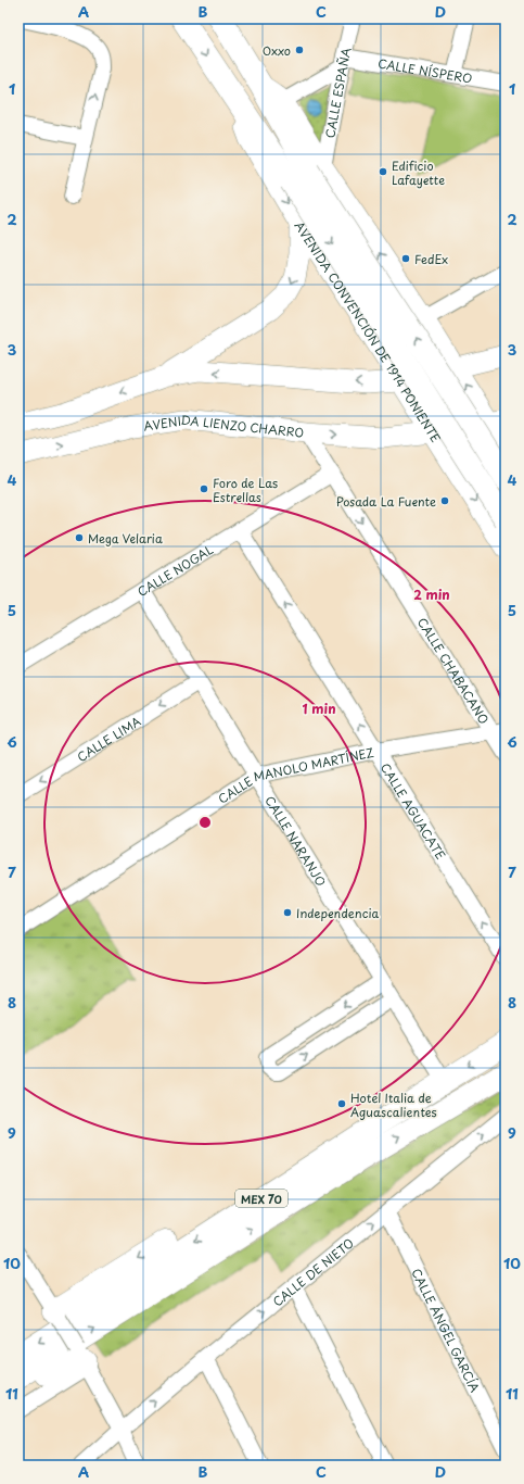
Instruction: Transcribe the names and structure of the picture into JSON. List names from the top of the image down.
{
  "streets": {
    "main road": ["AVENIDA CONVENCIÓN DE 1914 PONIENTE", "MEX 70"],
    "street": [
      "CALLE NÍSPERO",
      "CALLE ESPAÑA",
      "AVENIDA LIENZO CHARRO",
      "CALLE NOGAL",
      "CALLE CHABACANO",
      "CALLE LIMA",
      "CALLE MANOLO MARTÍNEZ",
      "CALLE AGUACATE",
      "CALLE NARANJO",
      "CALLE DE NIETO",
      "CALLE ÁNGEL GARCÍA"
    ]
  },
  "crossings": [
    ["CALLE NÍSPERO", "CALLE ESPAÑA"],
    ["CALLE ESPAÑA", "AVENIDA CONVENCIÓN DE 1914 PONIENTE"],
    ["AVENIDA CONVENCIÓN DE 1914 PONIENTE", "AVENIDA LIENZO CHARRO"],
    ["AVENIDA LIENZO CHARRO", "CALLE CHABACANO"],
    ["CALLE NOGAL", "CALLE CHABACANO"],
    ["CALLE NOGAL", "CALLE AGUACATE"],
    ["CALLE NOGAL", "CALLE NARANJO"],
    ["CALLE CHABACANO", "CALLE MANOLO MARTÍNEZ"],
    ["CALLE LIMA", "CALLE NARANJO"],
    ["CALLE MANOLO MARTÍNEZ", "CALLE AGUACATE"],
    ["CALLE MANOLO MARTÍNEZ", "CALLE NARANJO"],
    ["CALLE NARANJO", "MEX 70"],
    ["CALLE DE NIETO", "CALLE ÁNGEL GARCÍA"]
  ],
  "one_way": [
    "CALLE CHABACANO",
    "CALLE LIMA",
    "CALLE AGUACATE",
    "CALLE DE NIETO"
  ],
  "places": [
    "Oxxo",
    "Edificio Lafayette",
    "FedEx",
    "Foro de Las Estrellas",
    "Posada La Fuente",
    "Mega Velaria",
    "Independencia",
    "Hotel Italia de Aguascalientes"
  ],
  "grid": {
    "columns": [
      "A",
      "B",
      "C",
      "D"
    ],
    "rows": [
      "1",
      "2",
      "3",
      "4",
      "5",
      "6",
      "7",
      "8",
      "9",
      "10",
      "11"
    ]
  },
  "rings": ["2 min", "1 min"]
}
